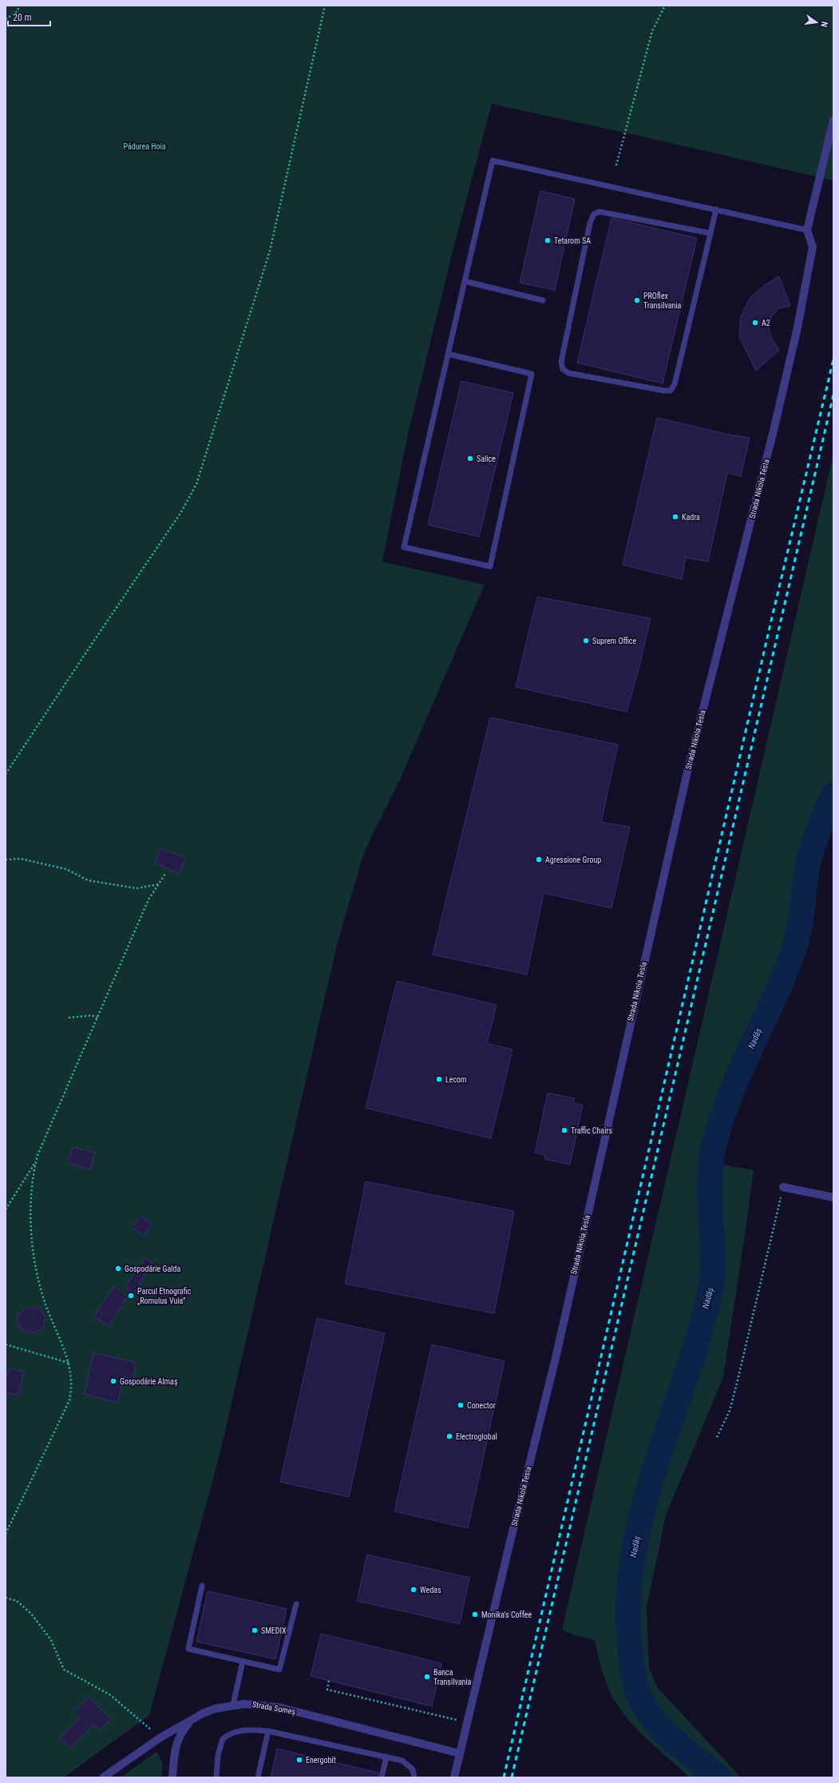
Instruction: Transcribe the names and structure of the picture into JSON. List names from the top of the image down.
{
  "streets": {
    "street": ["Strada Nikola Tesla", "Strada Someș"]
  },
  "crossings": [
    ["Strada Nikola Tesla", "Strada Someș"]
  ],
  "water": ["Nadăș"],
  "parks": ["Pădurea Hoia"],
  "places": [
    "Tetarom SA",
    "PROflex Transilvania",
    "A2",
    "Salice",
    "Kadra",
    "Suprem Office",
    "Agressione Group",
    "Lecom",
    "Traffic Chairs",
    "Gospodărie Galda",
    "Parcul Etnografic „Romulus Vuia”",
    "Gospodărie Almaș",
    "Conector",
    "Electroglobal",
    "Wedas",
    "Monika's Coffee",
    "SMEDIX",
    "Banca Transilvania",
    "Energobit"
  ],
  "scale_bar": "20 m",
  "north": "right"
}
